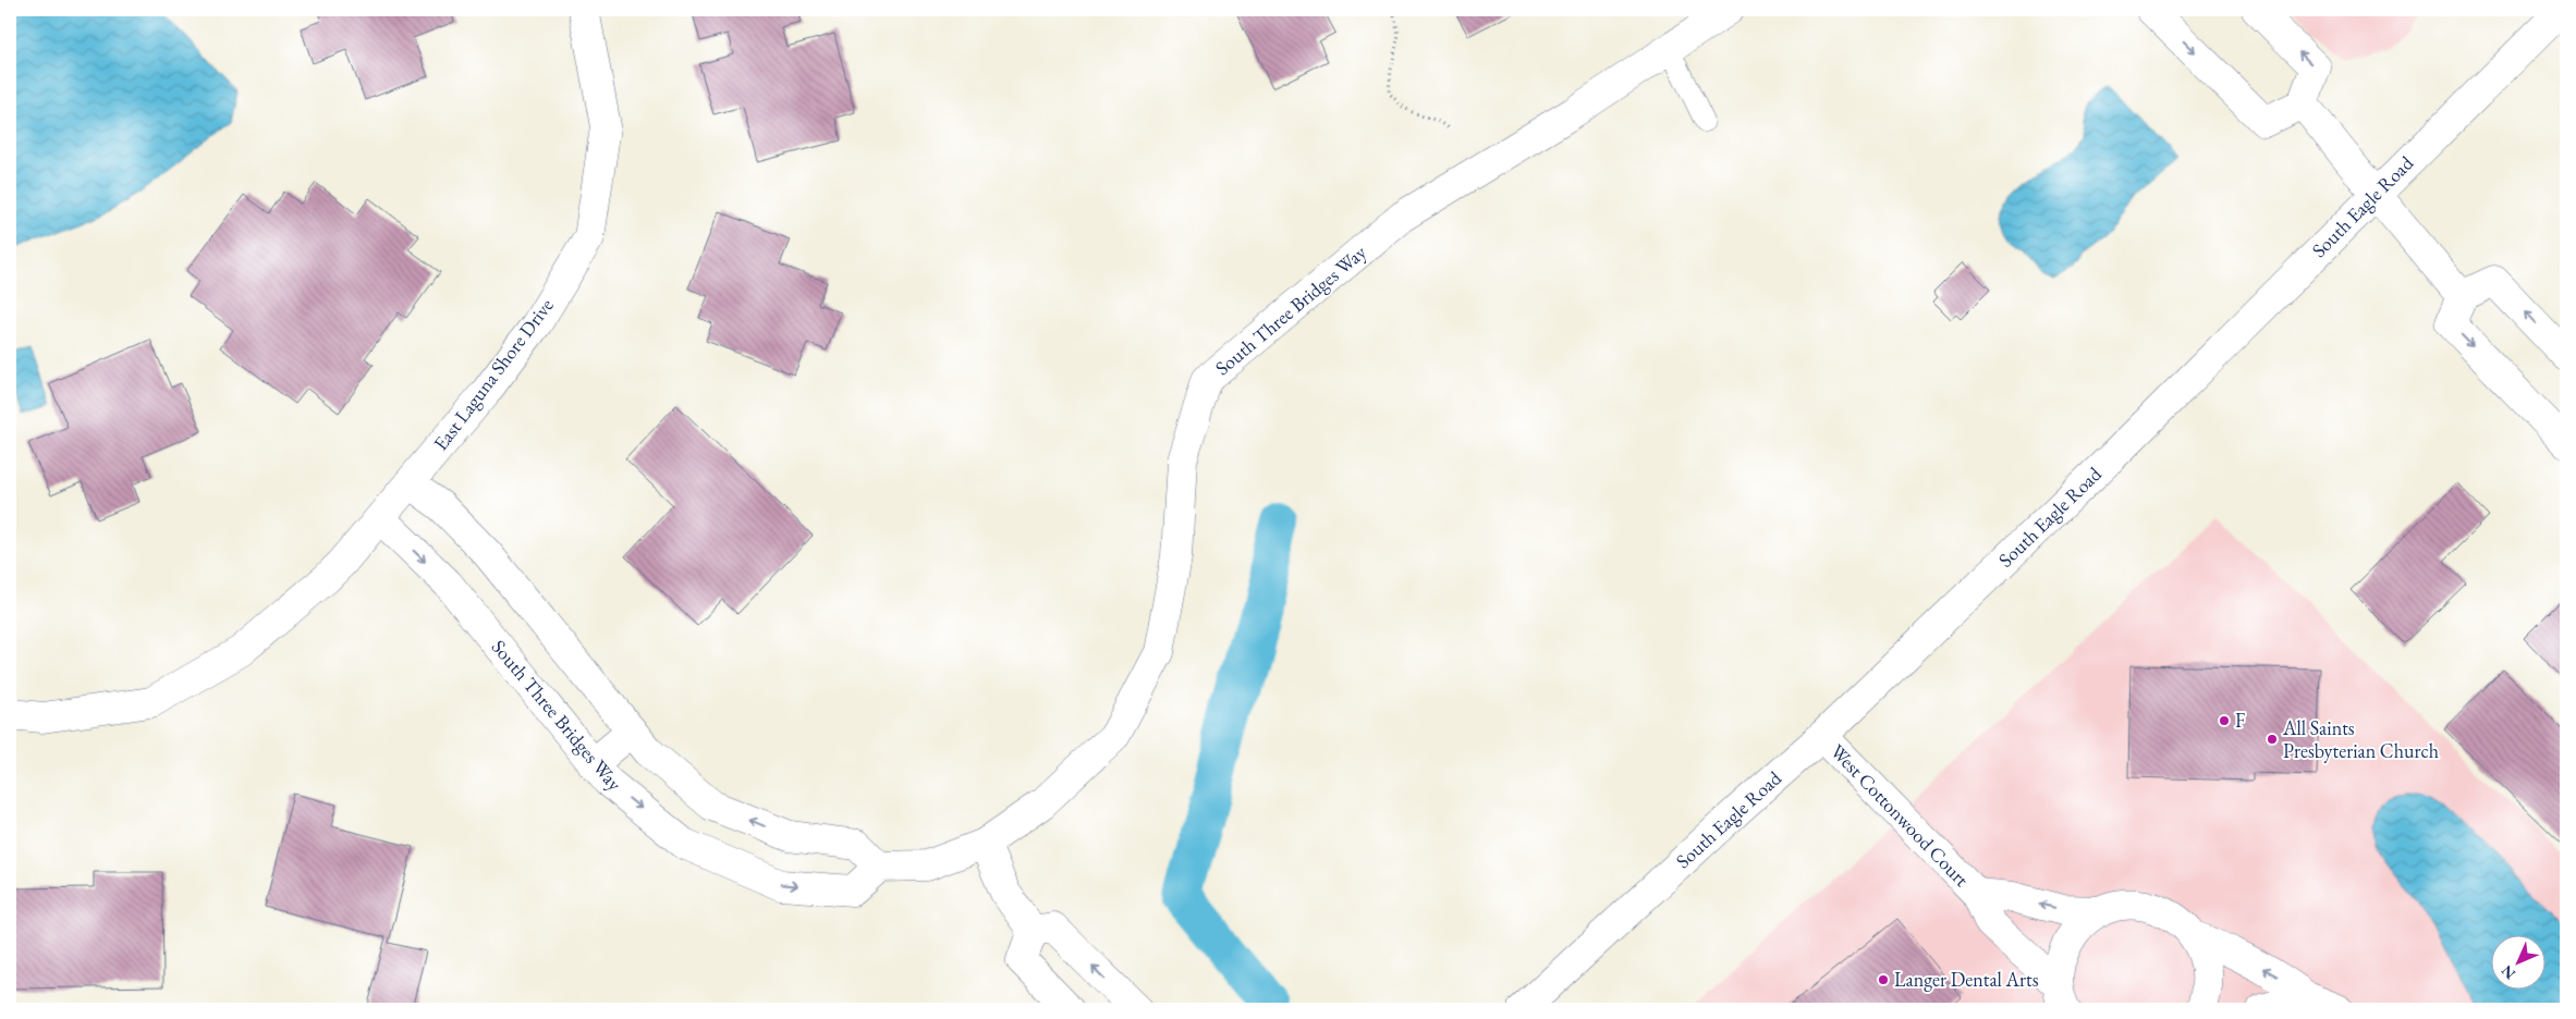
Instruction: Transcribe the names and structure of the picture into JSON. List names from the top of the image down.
{
  "streets": {
    "main road": [
      "South Eagle Road",
      "South Three Bridges Way",
      "East Laguna Shore Drive",
      "West Cottonwood Court"
    ]
  },
  "crossings": [
    ["South Eagle Road", "West Cottonwood Court"],
    ["South Three Bridges Way", "East Laguna Shore Drive"]
  ],
  "places": ["F", "All Saints Presbyterian Church", "Langer Dental Arts"],
  "north": "bottom left"
}
